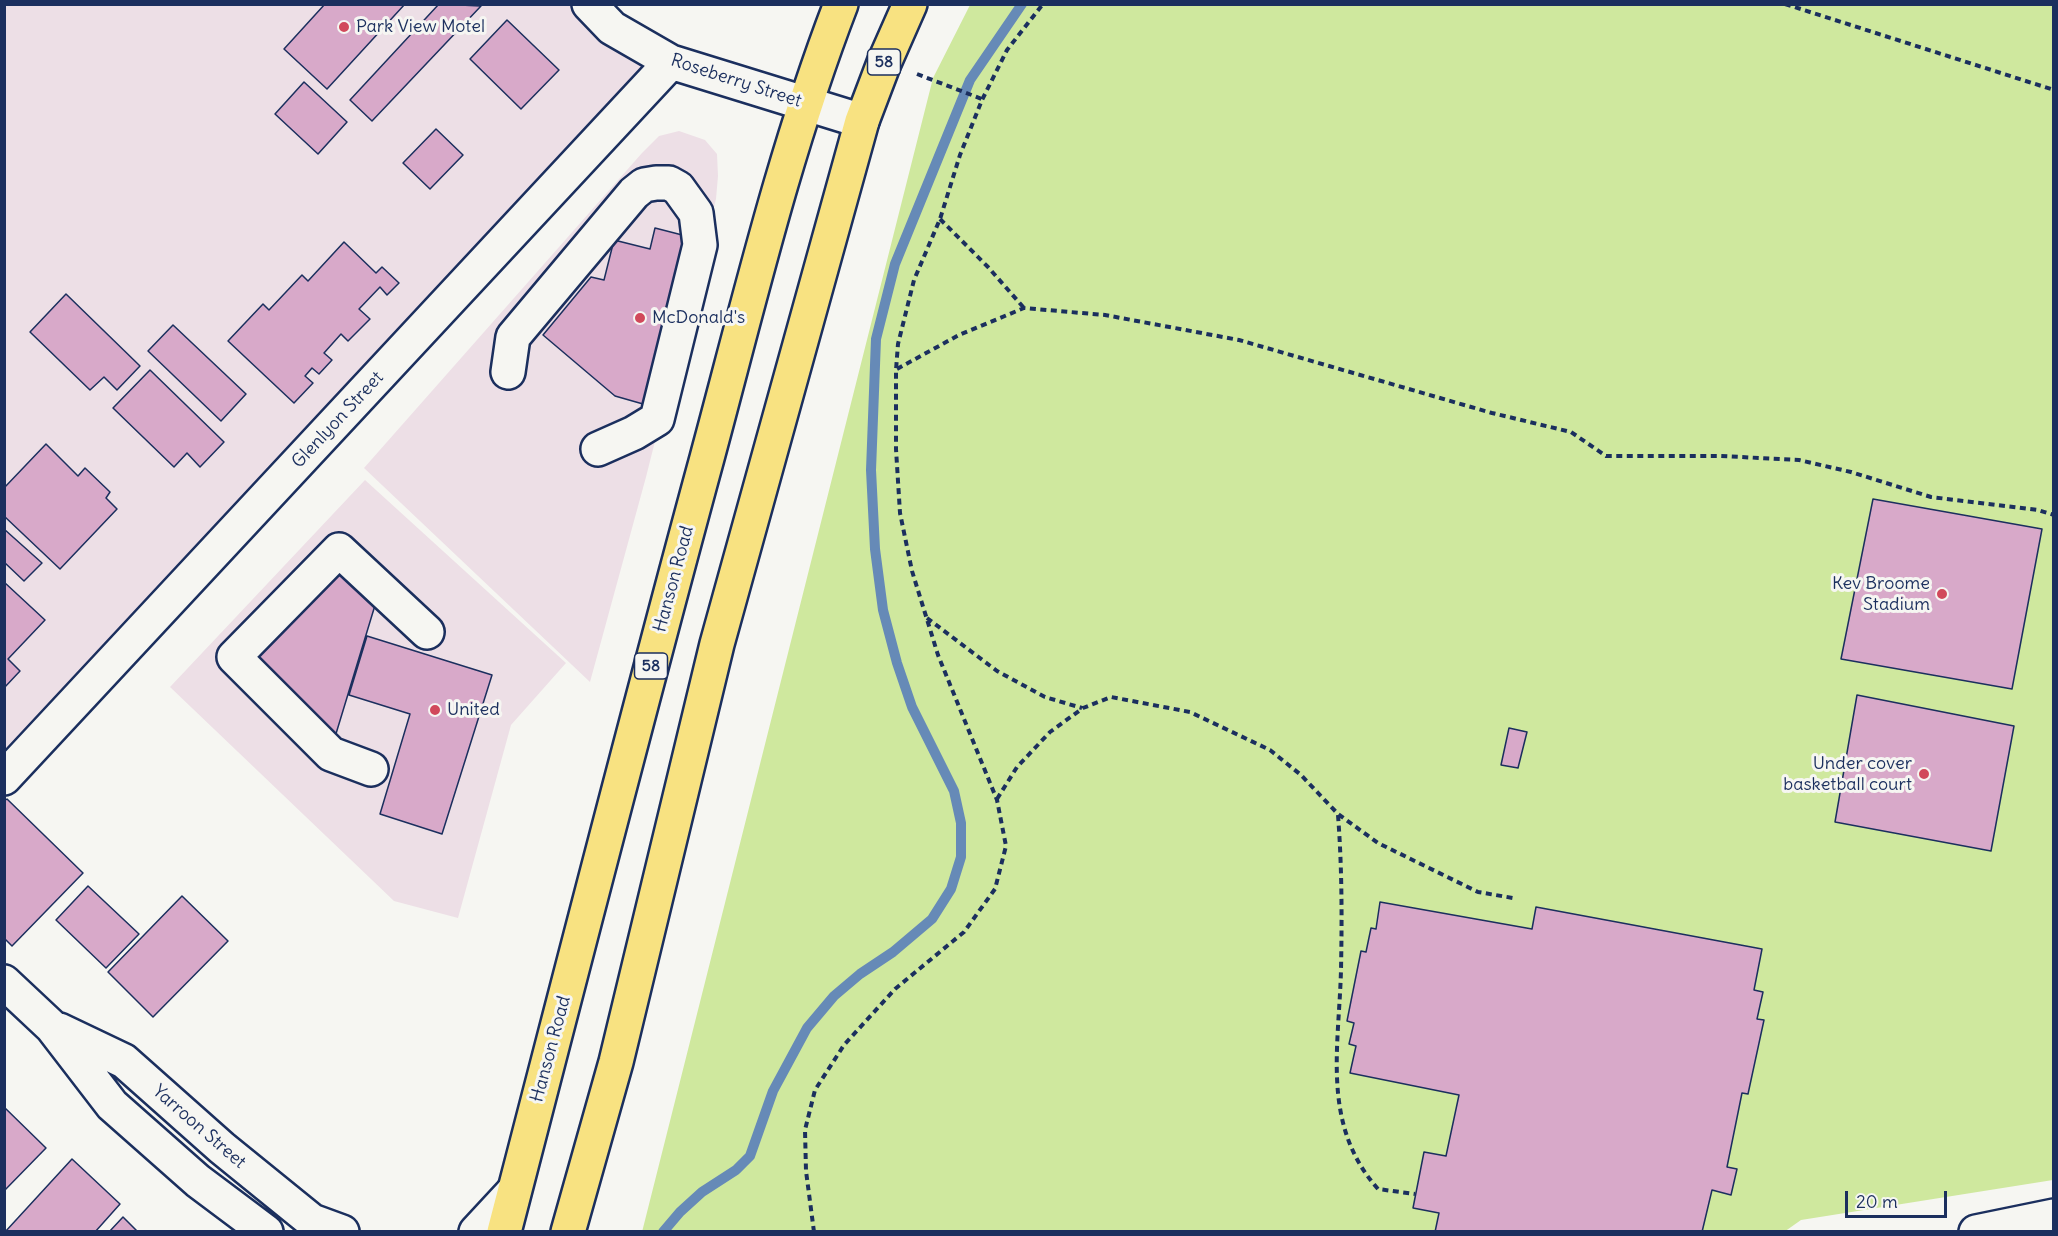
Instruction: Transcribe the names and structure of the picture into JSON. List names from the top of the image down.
{
  "streets": {
    "main road": ["58", "Hanson Road"],
    "street": ["Roseberry Street", "Glenlyon Street", "Yarroon Street"]
  },
  "crossings": [
    ["58", "Roseberry Street"],
    ["58", "Hanson Road"],
    ["Roseberry Street", "Glenlyon Street"],
    ["Roseberry Street", "Hanson Road"]
  ],
  "places": [
    "Park View Motel",
    "McDonald's",
    "Kev Broome Stadium",
    "United",
    "Under cover basketball court"
  ],
  "scale_bar": "20 m"
}
